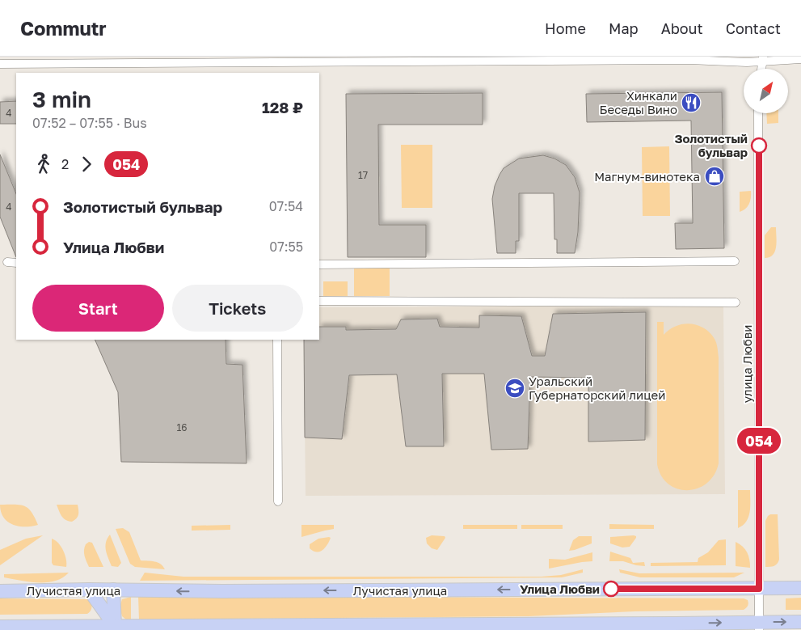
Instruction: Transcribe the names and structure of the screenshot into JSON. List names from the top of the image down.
{
  "streets": {
    "main road": ["Лучистая улица"],
    "street": ["улица Любви"]
  },
  "crossings": [
    ["улица Любви", "Лучистая улица"]
  ],
  "places": {
    "restaurant": ["Хинкали Беседы Вино"],
    "other": ["Золотистый бульвар", "Улица Любви"],
    "shop": ["Магнум-винотека"],
    "school or university": ["Уральский Губернаторский лицей"]
  },
  "lines": ["bus line 054"],
  "house_numbers": [
    "4",
    "17",
    "4",
    "16"
  ],
  "north": "top right",
  "page": {
    "header": "Commutr",
    "nav": [
      "Home",
      "Map",
      "About",
      "Contact"
    ],
    "on_map": "054",
    "heading": ["3 min", "07:52 – 07:55 · Bus", "128 ₽"],
    "legs": ["2", "054"],
    "list": [
      {
        "name": "Золотистый бульвар",
        "value": "07:54"
      },
      {
        "name": "Улица Любви",
        "value": "07:55"
      }
    ],
    "buttons": ["Start", "Tickets"]
  }
}
